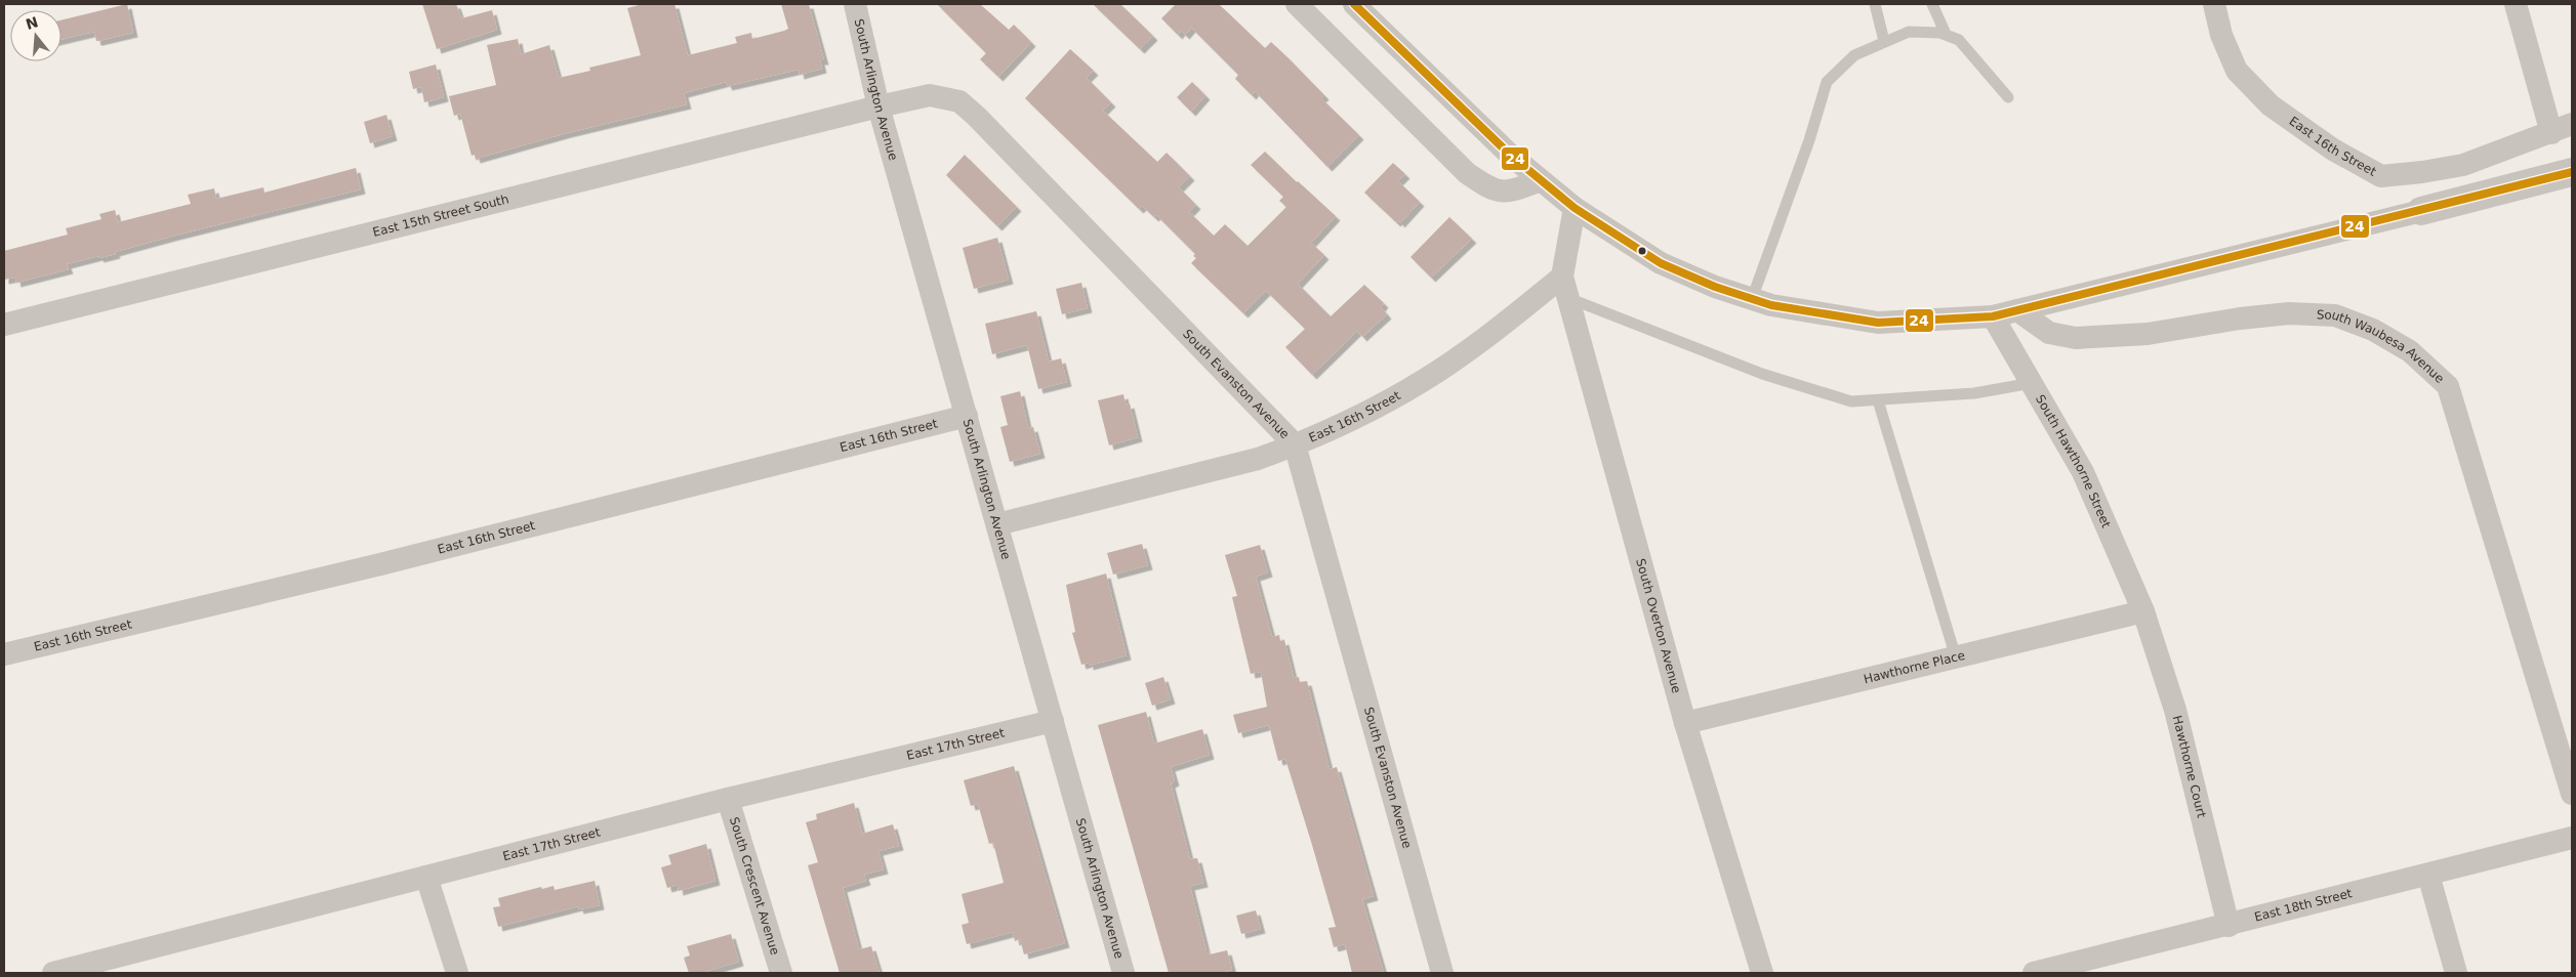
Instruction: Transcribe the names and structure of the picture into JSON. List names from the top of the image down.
{
  "streets": {
    "street": [
      "South Arlington Avenue",
      "East 16th Street",
      "East 15th Street South",
      "South Waubesa Avenue",
      "South Evanston Avenue",
      "South Hawthorne Street",
      "South Overton Avenue",
      "Hawthorne Place",
      "East 17th Street",
      "Hawthorne Court",
      "South Crescent Avenue",
      "East 18th Street"
    ]
  },
  "crossings": [
    ["South Arlington Avenue", "East 16th Street"],
    ["South Arlington Avenue", "East 15th Street South"],
    ["South Arlington Avenue", "South Evanston Avenue"],
    ["South Arlington Avenue", "East 17th Street"],
    ["East 16th Street", "South Evanston Avenue"],
    ["East 16th Street", "South Overton Avenue"],
    ["East 15th Street South", "South Evanston Avenue"],
    ["South Hawthorne Street", "Hawthorne Place"],
    ["South Hawthorne Street", "Hawthorne Court"],
    ["South Overton Avenue", "Hawthorne Place"],
    ["Hawthorne Place", "Hawthorne Court"],
    ["East 17th Street", "South Crescent Avenue"],
    ["Hawthorne Court", "East 18th Street"]
  ],
  "lines": ["transit line 24"],
  "north": "top"
}
